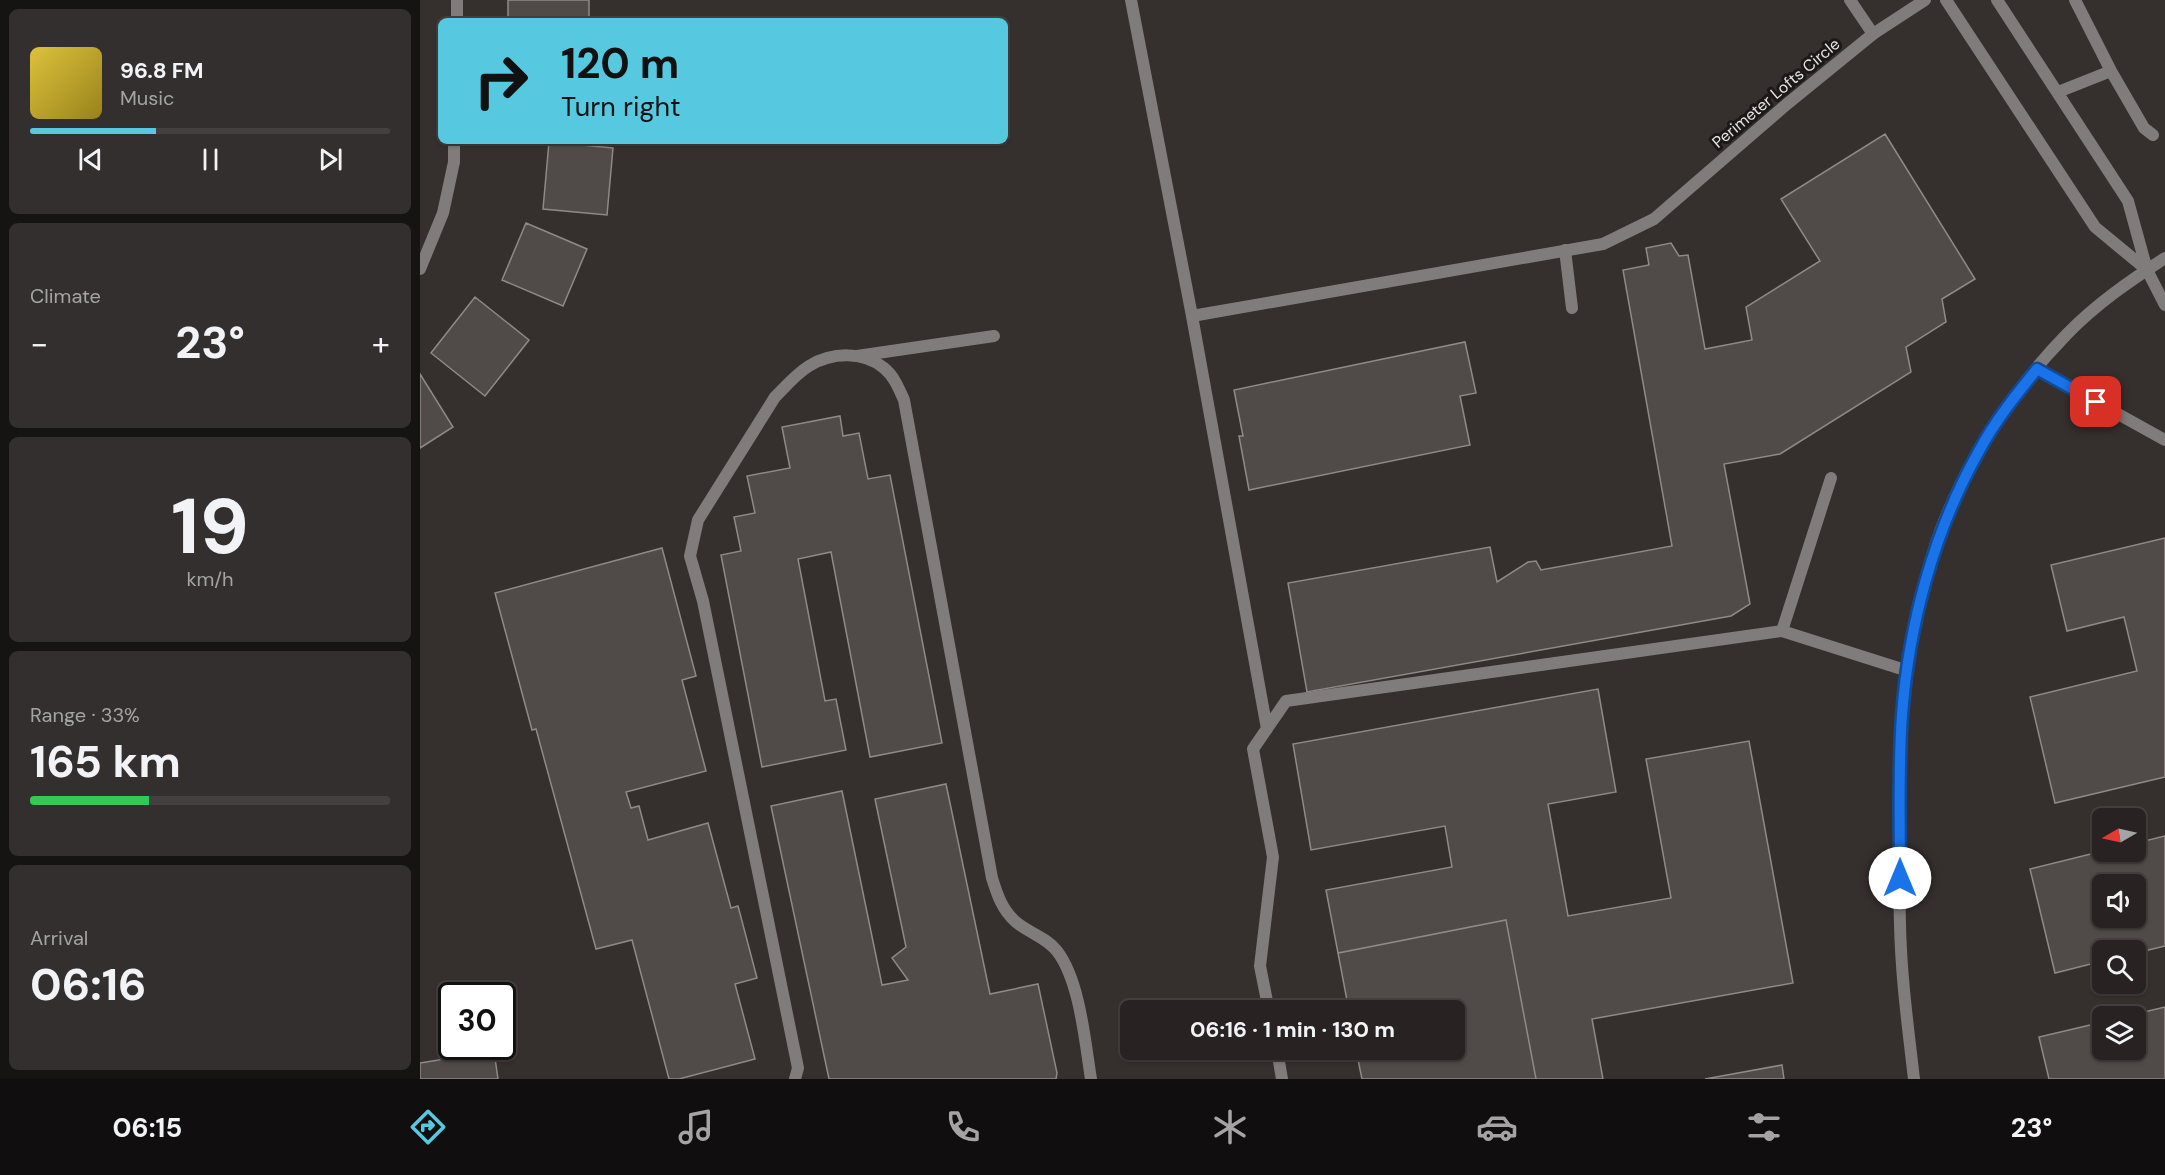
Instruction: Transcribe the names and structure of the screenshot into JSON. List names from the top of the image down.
{
  "streets": {
    "street": ["Perimeter Lofts Circle"]
  },
  "north": "left",
  "page": {
    "turn": ["120 m", "Turn right"],
    "song": ["96.8 FM", "Music"],
    "tile": [
      "Climate",
      ["19", "km/h"],
      ["Range · 33%", "165 km"],
      ["Arrival", "06:16"]
    ],
    "heat": ["−", "23°", "+"],
    "limit": "30",
    "trip": "06:16 · 1 min · 130 m",
    "tabs": ["06:15", "23°"]
  }
}
